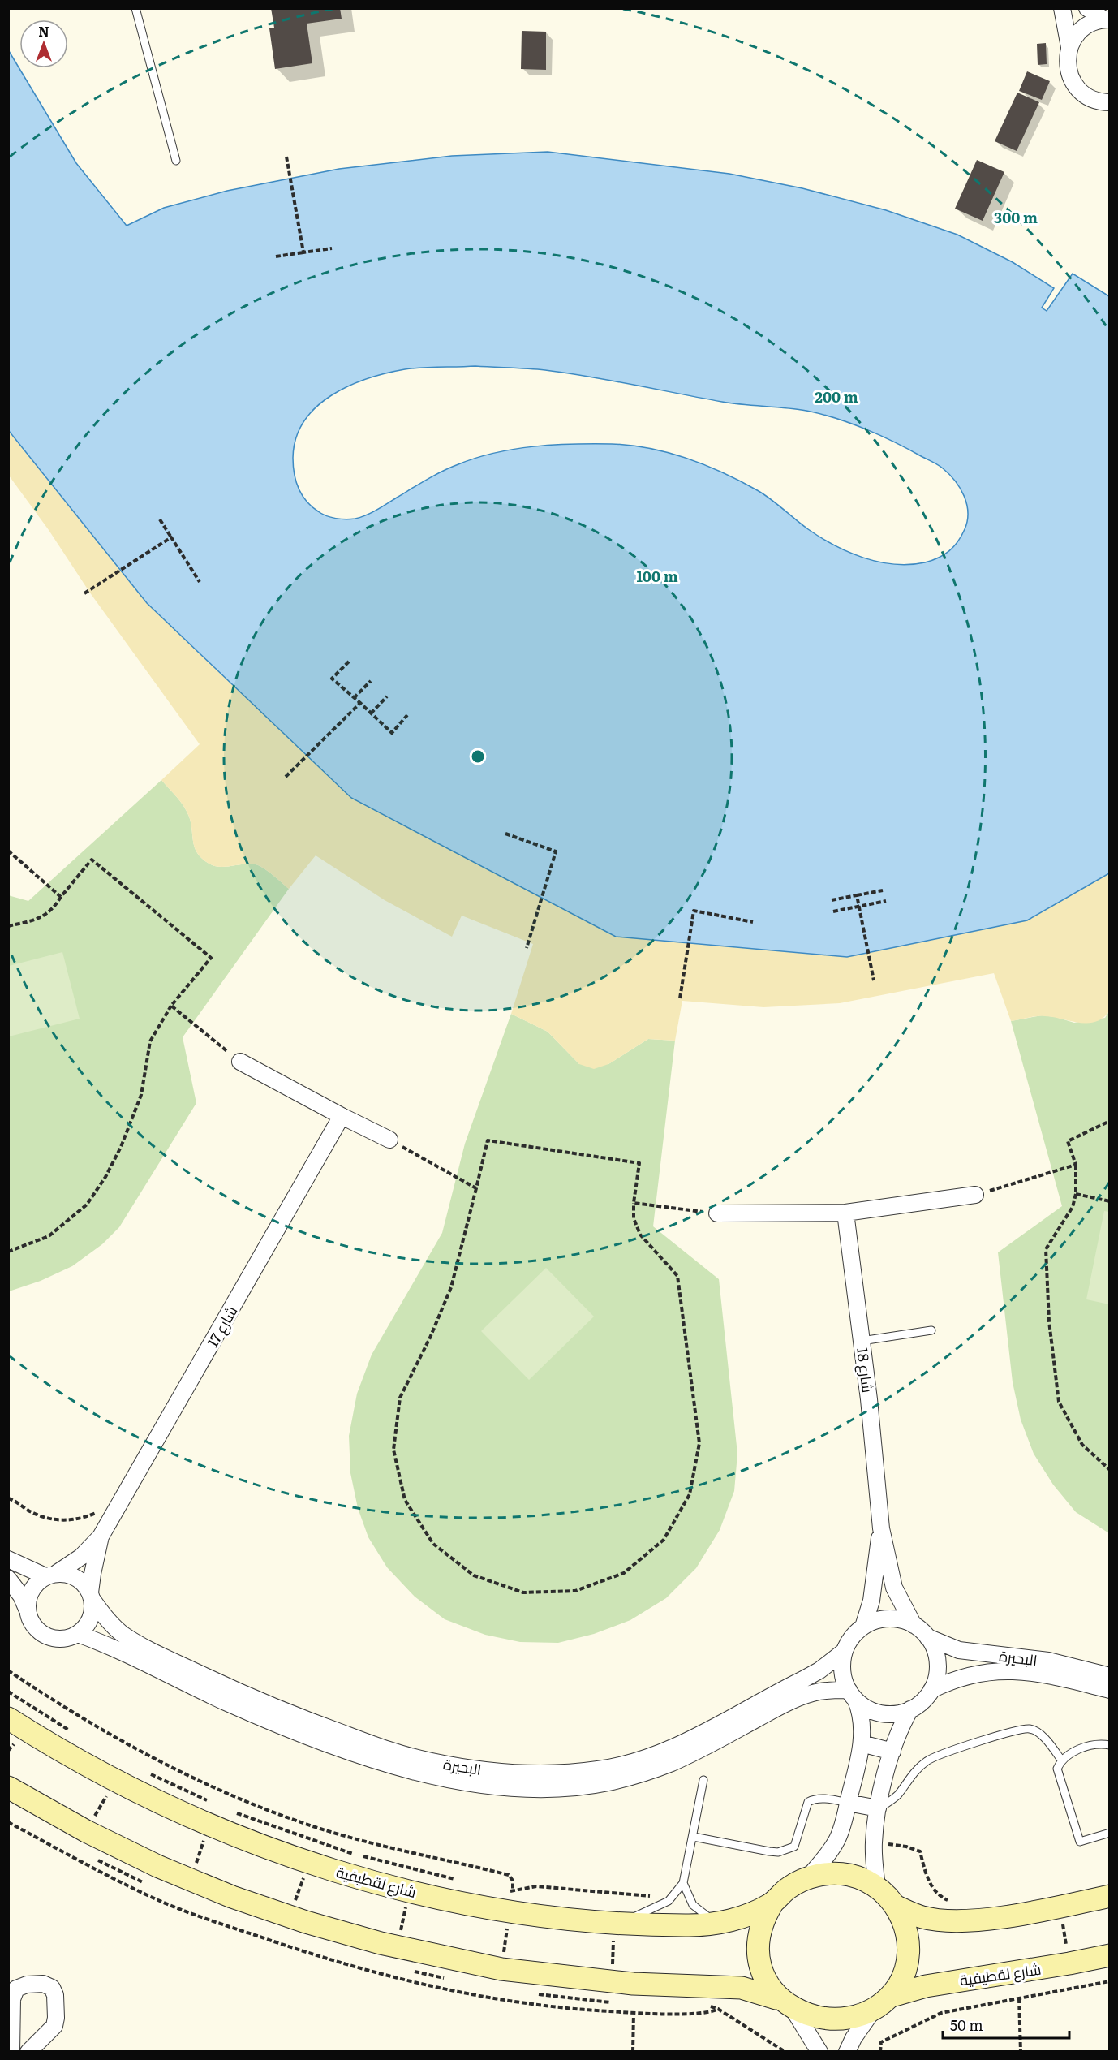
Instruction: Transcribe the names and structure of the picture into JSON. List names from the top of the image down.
{
  "streets": {
    "street": [
      "شارع 17",
      "شارع 18",
      "البحيرة",
      "شارع لقطيفية"
    ]
  },
  "crossings": [
    ["شارع 17", "البحيرة"],
    ["شارع 18", "البحيرة"]
  ],
  "scale_bar": "50 m",
  "north": "top",
  "rings": ["300 m", "200 m", "100 m"]
}
